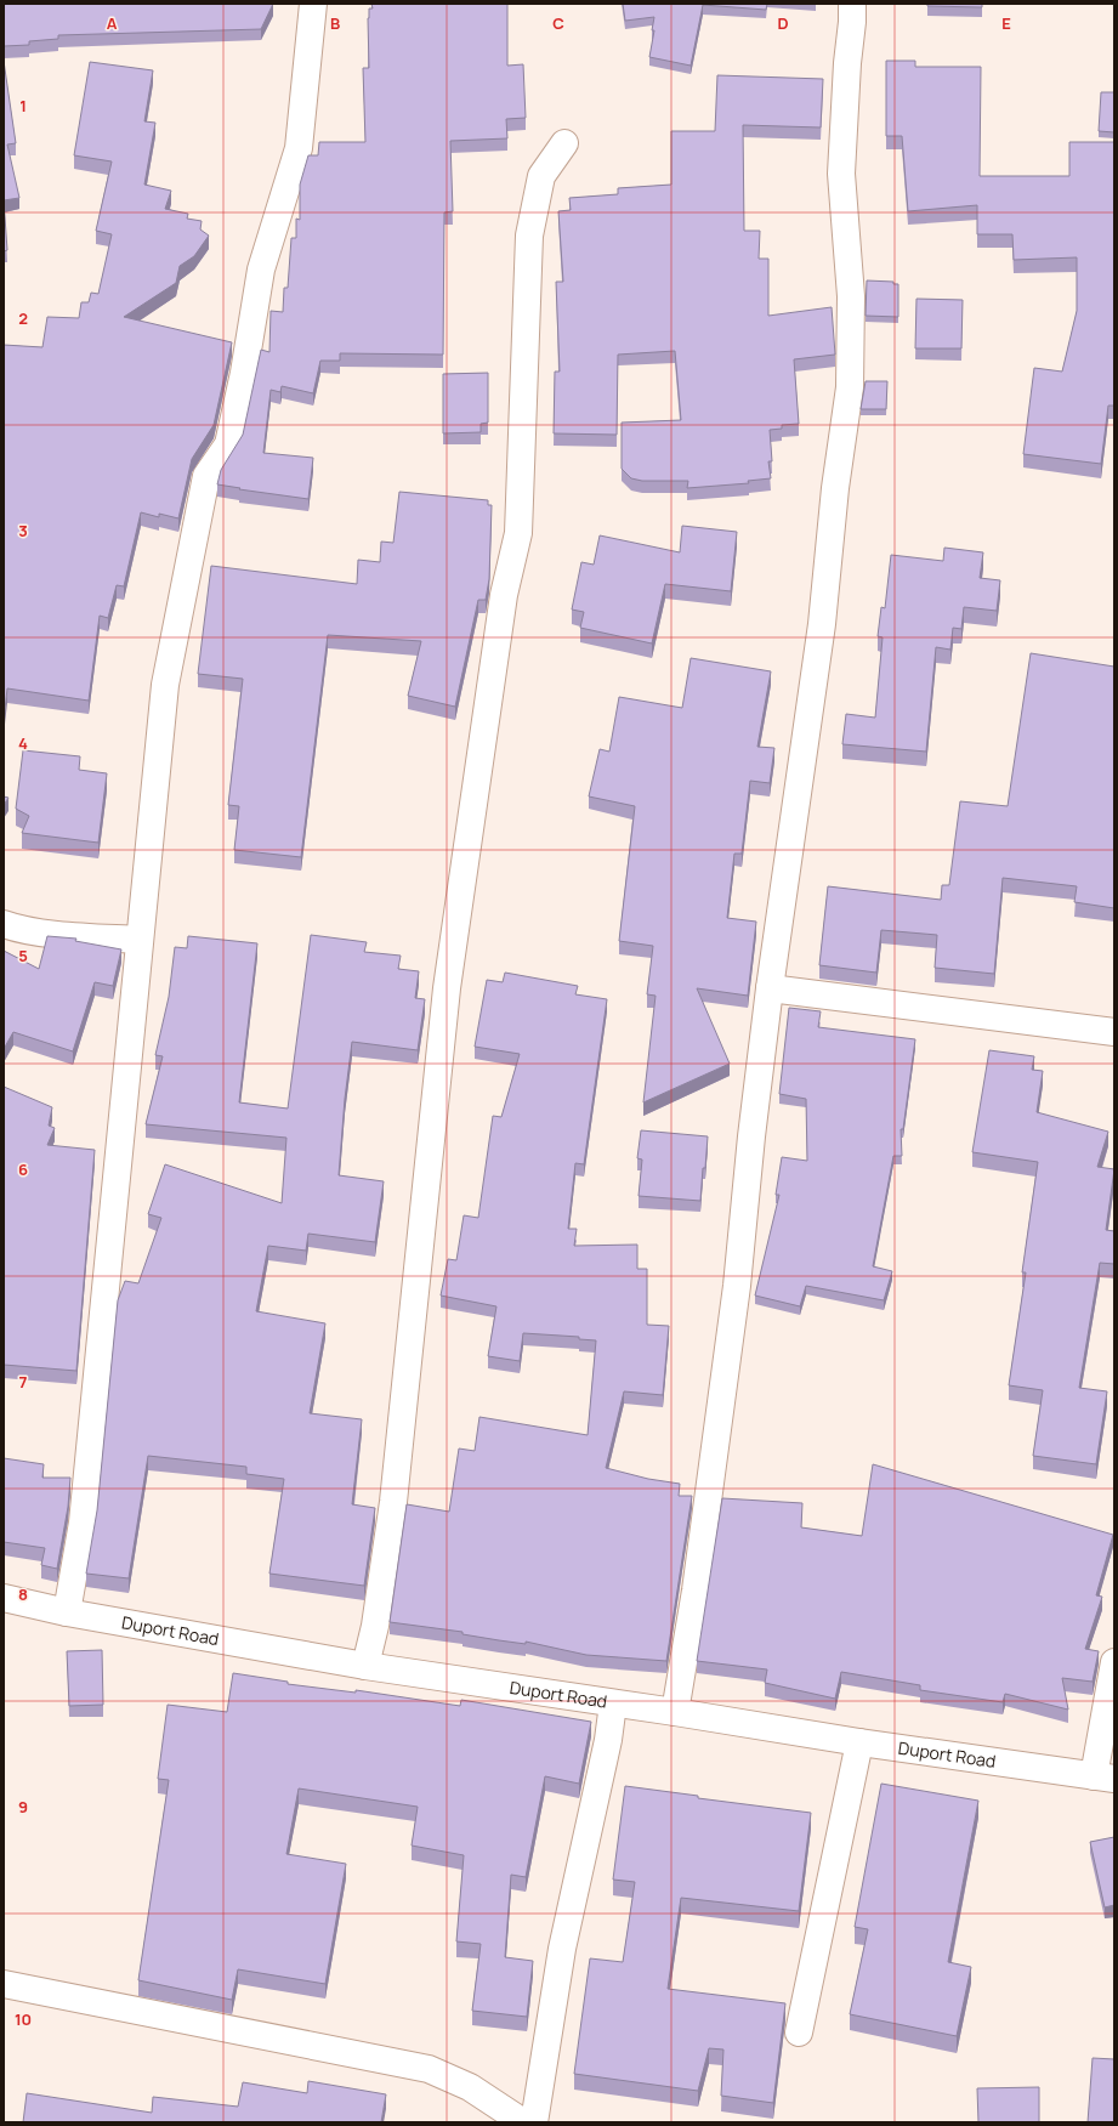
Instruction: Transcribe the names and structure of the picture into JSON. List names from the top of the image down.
{
  "streets": {
    "street": ["Duport Road"]
  },
  "grid": {
    "columns": [
      "A",
      "B",
      "C",
      "D",
      "E"
    ],
    "rows": [
      "1",
      "2",
      "3",
      "4",
      "5",
      "6",
      "7",
      "8",
      "9",
      "10"
    ]
  }
}
